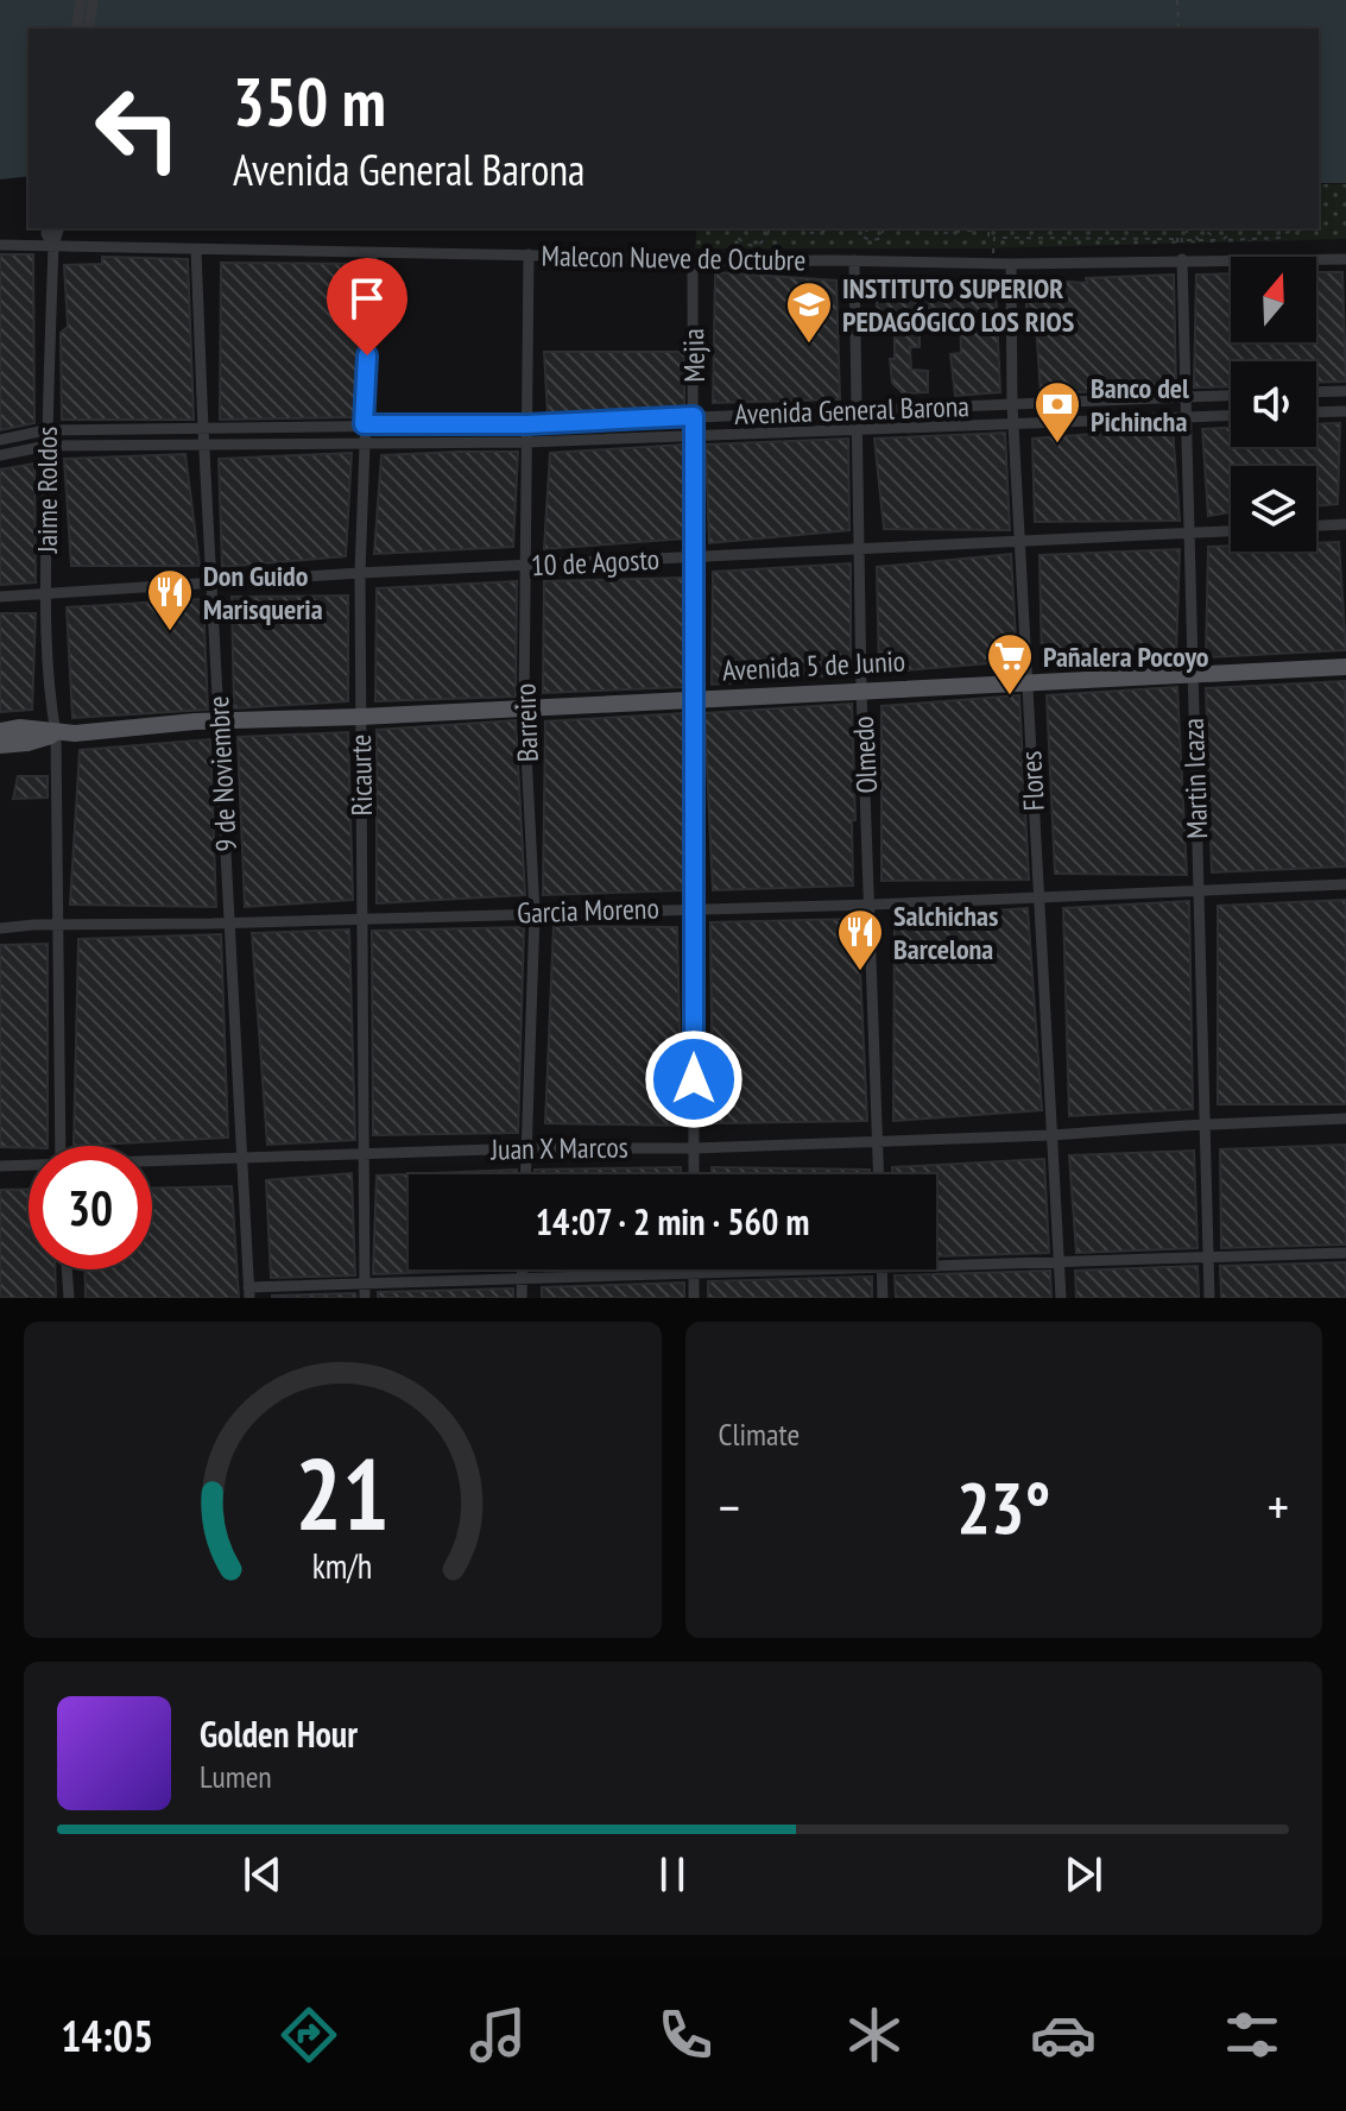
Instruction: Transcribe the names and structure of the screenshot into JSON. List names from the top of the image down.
{
  "streets": {
    "main road": ["Avenida 5 de Junio"],
    "street": [
      "Malecon Nueve de Octubre",
      "Mejia",
      "Avenida General Barona",
      "Jaime Roldos",
      "10 de Agosto",
      "Barreiro",
      "Olmedo",
      "9 de Noviembre",
      "Ricaurte",
      "Martin Icaza",
      "Flores",
      "Garcia Moreno",
      "Juan X Marcos"
    ]
  },
  "crossings": [
    ["Malecon Nueve de Octubre", "Mejia"],
    ["Malecon Nueve de Octubre", "Jaime Roldos"],
    ["Malecon Nueve de Octubre", "Barreiro"],
    ["Malecon Nueve de Octubre", "Olmedo"],
    ["Malecon Nueve de Octubre", "9 de Noviembre"],
    ["Malecon Nueve de Octubre", "Ricaurte"],
    ["Malecon Nueve de Octubre", "Martin Icaza"],
    ["Malecon Nueve de Octubre", "Flores"],
    ["Mejia", "Avenida General Barona"],
    ["Mejia", "10 de Agosto"],
    ["Mejia", "Avenida 5 de Junio"],
    ["Mejia", "Garcia Moreno"],
    ["Mejia", "Juan X Marcos"],
    ["Avenida General Barona", "Jaime Roldos"],
    ["Avenida General Barona", "Barreiro"],
    ["Avenida General Barona", "Olmedo"],
    ["Avenida General Barona", "9 de Noviembre"],
    ["Avenida General Barona", "Ricaurte"],
    ["Avenida General Barona", "Martin Icaza"],
    ["Avenida General Barona", "Flores"],
    ["Jaime Roldos", "10 de Agosto"],
    ["Jaime Roldos", "Avenida 5 de Junio"],
    ["Jaime Roldos", "Garcia Moreno"],
    ["10 de Agosto", "Barreiro"],
    ["10 de Agosto", "Olmedo"],
    ["10 de Agosto", "9 de Noviembre"],
    ["10 de Agosto", "Ricaurte"],
    ["10 de Agosto", "Martin Icaza"],
    ["10 de Agosto", "Flores"],
    ["Avenida 5 de Junio", "Barreiro"],
    ["Avenida 5 de Junio", "Olmedo"],
    ["Avenida 5 de Junio", "9 de Noviembre"],
    ["Avenida 5 de Junio", "Ricaurte"],
    ["Avenida 5 de Junio", "Martin Icaza"],
    ["Avenida 5 de Junio", "Flores"],
    ["Barreiro", "Garcia Moreno"],
    ["Barreiro", "Juan X Marcos"],
    ["Olmedo", "Garcia Moreno"],
    ["Olmedo", "Juan X Marcos"],
    ["9 de Noviembre", "Garcia Moreno"],
    ["9 de Noviembre", "Juan X Marcos"],
    ["Ricaurte", "Garcia Moreno"],
    ["Ricaurte", "Juan X Marcos"],
    ["Martin Icaza", "Garcia Moreno"],
    ["Martin Icaza", "Juan X Marcos"],
    ["Flores", "Garcia Moreno"],
    ["Flores", "Juan X Marcos"]
  ],
  "places": {
    "school or university": ["INSTITUTO SUPERIOR PEDAGÓGICO LOS RIOS"],
    "bank": ["Banco del Pichincha"],
    "restaurant": ["Don Guido Marisqueria", "Salchichas Barcelona"],
    "supermarket": ["Pañalera Pocoyo"]
  },
  "north": "top",
  "page": {
    "turn": ["350 m", "Avenida General Barona"],
    "limit": "30",
    "trip": "14:07 · 2 min · 560 m",
    "tile": "Climate",
    "heat": ["−", "23°", "+"],
    "song": ["Golden Hour", "Lumen"],
    "tabs": "14:05",
    "gauge": ["21", "km/h"]
  }
}
